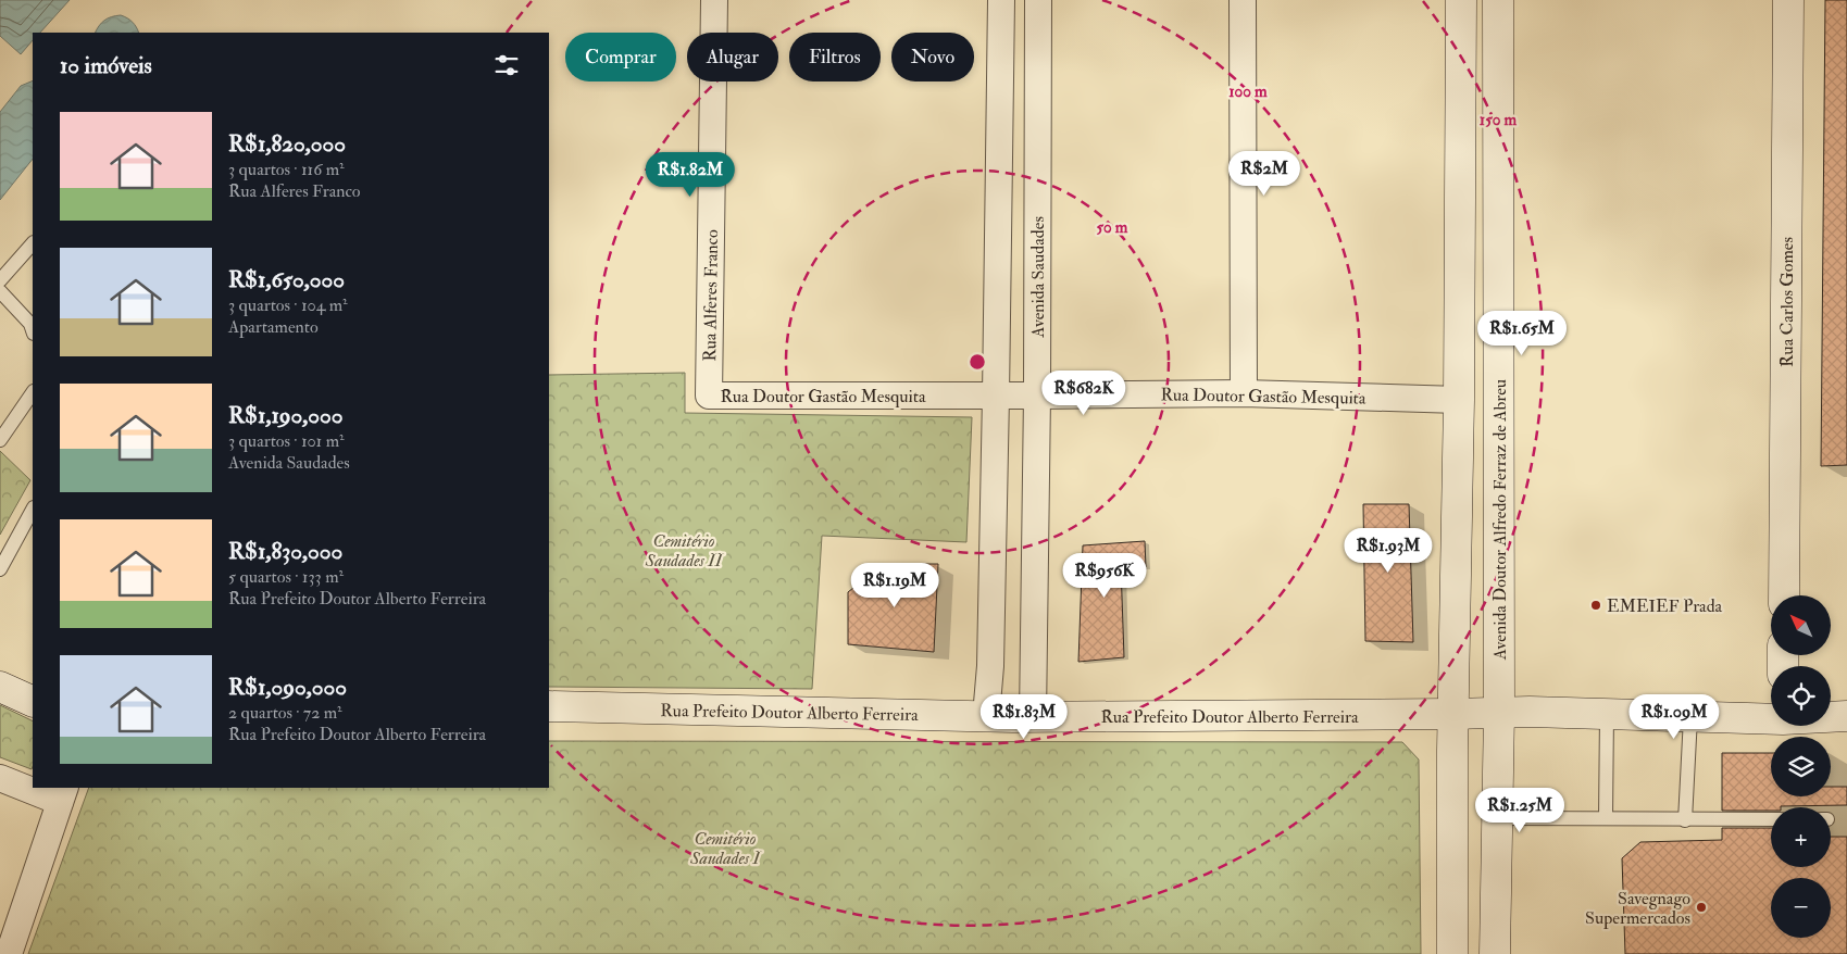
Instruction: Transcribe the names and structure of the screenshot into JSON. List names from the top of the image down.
{
  "streets": {
    "main road": ["Rua Carlos Gomes", "Avenida Doutor Alfredo Ferraz de Abreu", "Rua Prefeito Doutor Alberto Ferreira"],
    "street": ["Avenida Saudades", "Rua Alferes Franco", "Rua Doutor Gastão Mesquita"]
  },
  "crossings": [
    ["Avenida Saudades", "Rua Doutor Gastão Mesquita"],
    ["Avenida Saudades", "Rua Prefeito Doutor Alberto Ferreira"],
    ["Rua Alferes Franco", "Rua Doutor Gastão Mesquita"],
    ["Avenida Doutor Alfredo Ferraz de Abreu", "Rua Prefeito Doutor Alberto Ferreira"]
  ],
  "parks": ["Cemitério Saudades II", "Cemitério Saudades I"],
  "places": ["EMEIEF Prada", "Savegnago Supermercados"],
  "north": "top left",
  "page": {
    "chip": [
      "Comprar",
      "Alugar",
      "Filtros",
      "Novo"
    ],
    "heading": "10 imóveis",
    "list": [
      {
        "name": "R$1,820,000",
        "note": "3 quartos · 116 m² · Rua Alferes Franco"
      },
      {
        "name": "R$1,650,000",
        "note": "3 quartos · 104 m² · Apartamento"
      },
      {
        "name": "R$1,190,000",
        "note": "3 quartos · 101 m² · Avenida Saudades"
      },
      {
        "name": "R$1,830,000",
        "note": "5 quartos · 133 m² · Rua Prefeito Doutor Alberto Ferreira"
      },
      {
        "name": "R$1,090,000",
        "note": "2 quartos · 72 m² · Rua Prefeito Doutor Alberto Ferreira"
      }
    ],
    "price": [
      "R$2M",
      "R$1.82M",
      "R$1.65M",
      "R$682K",
      "R$1.93M",
      "R$956K",
      "R$1.19M",
      "R$1.83M",
      "R$1.09M",
      "R$1.25M"
    ],
    "map_buttons": ["+", "−"]
  },
  "rings": ["100 m", "150 m", "50 m"]
}
